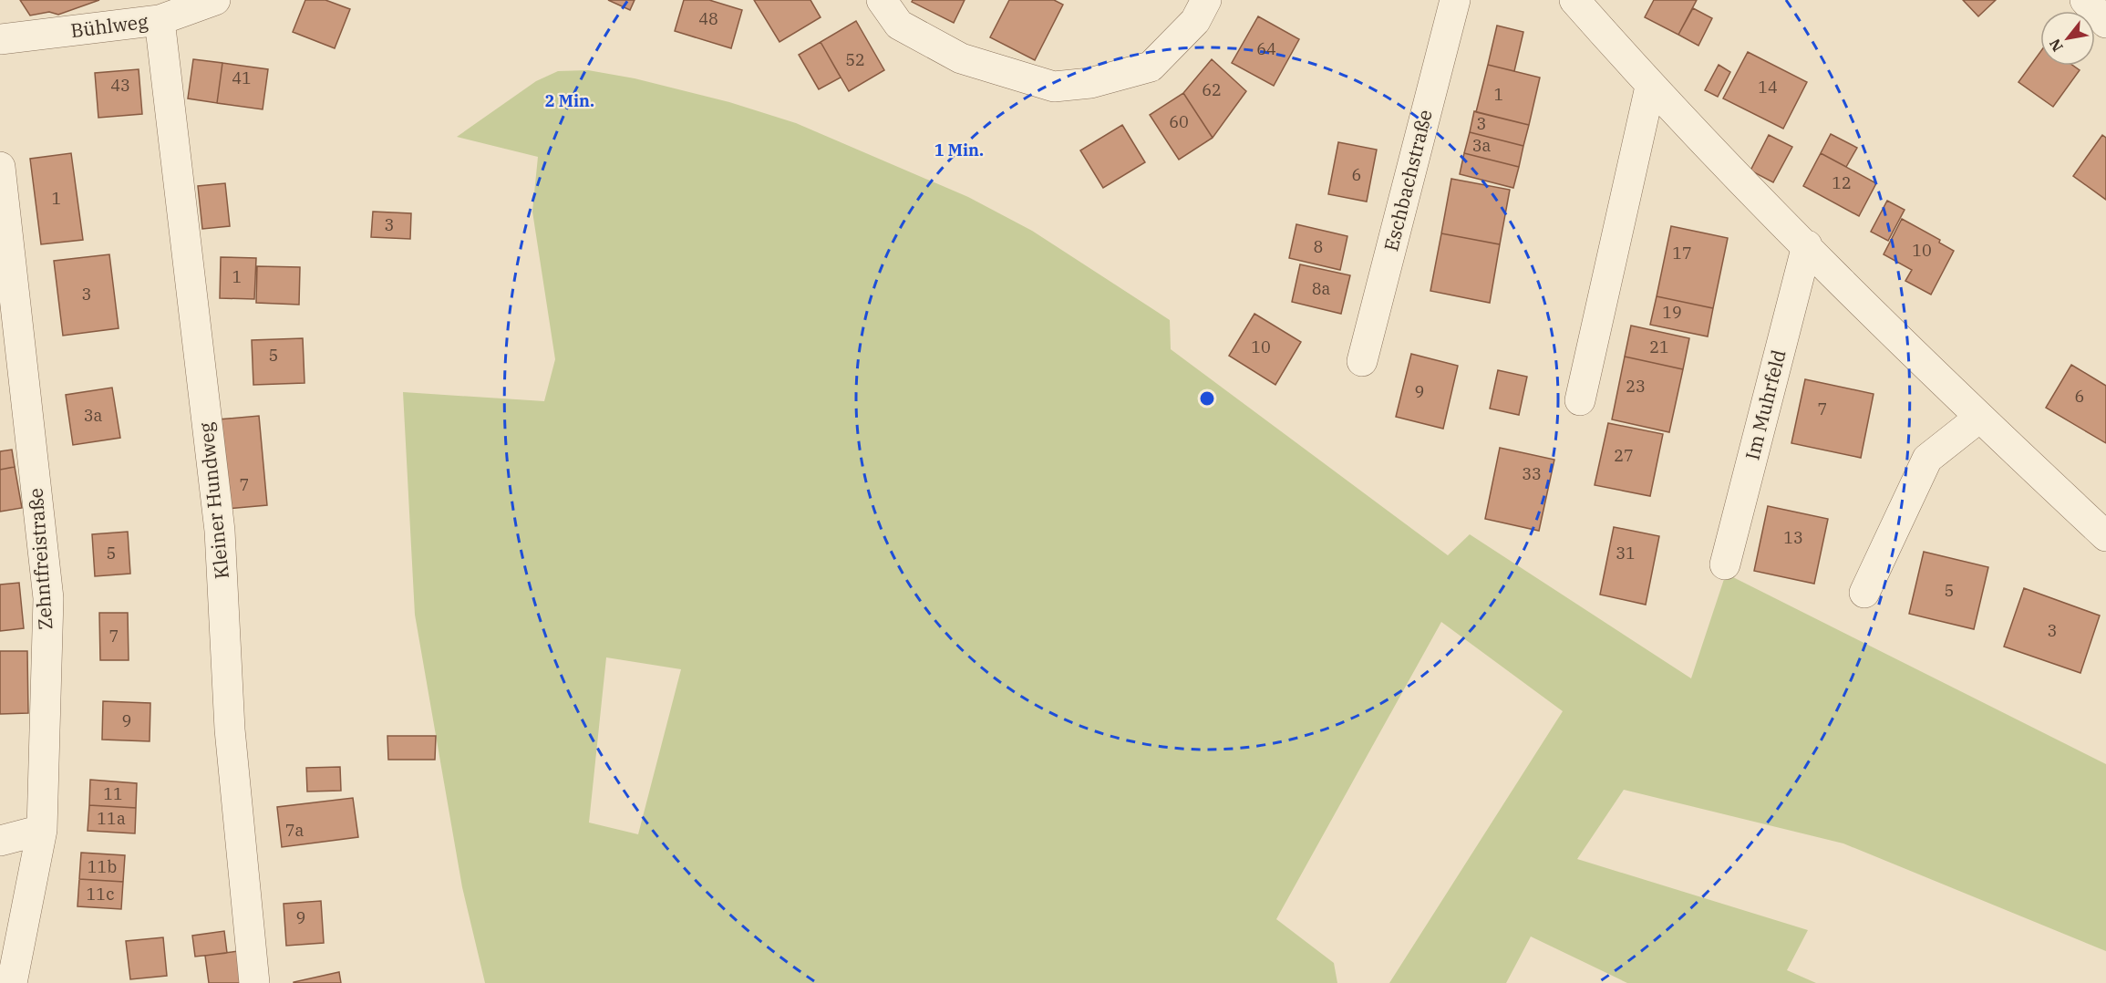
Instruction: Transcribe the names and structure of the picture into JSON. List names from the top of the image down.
{
  "streets": {
    "street": [
      "Bühlweg",
      "Eschbachstraße",
      "Im Muhrfeld",
      "Kleiner Hundweg",
      "Zehntfreistraße"
    ]
  },
  "crossings": [
    ["Bühlweg", "Kleiner Hundweg"]
  ],
  "house_numbers": [
    "48",
    "64",
    "52",
    "41",
    "43",
    "14",
    "62",
    "1",
    "60",
    "3",
    "3a",
    "6",
    "12",
    "1",
    "3",
    "8",
    "10",
    "17",
    "1",
    "8a",
    "3",
    "19",
    "10",
    "21",
    "5",
    "23",
    "9",
    "6",
    "7",
    "3a",
    "27",
    "33",
    "7",
    "13",
    "5",
    "31",
    "5",
    "3",
    "7",
    "9",
    "11",
    "11a",
    "7a",
    "11b",
    "11c",
    "9"
  ],
  "north": "bottom left",
  "rings": ["2 Min.", "1 Min."]
}
